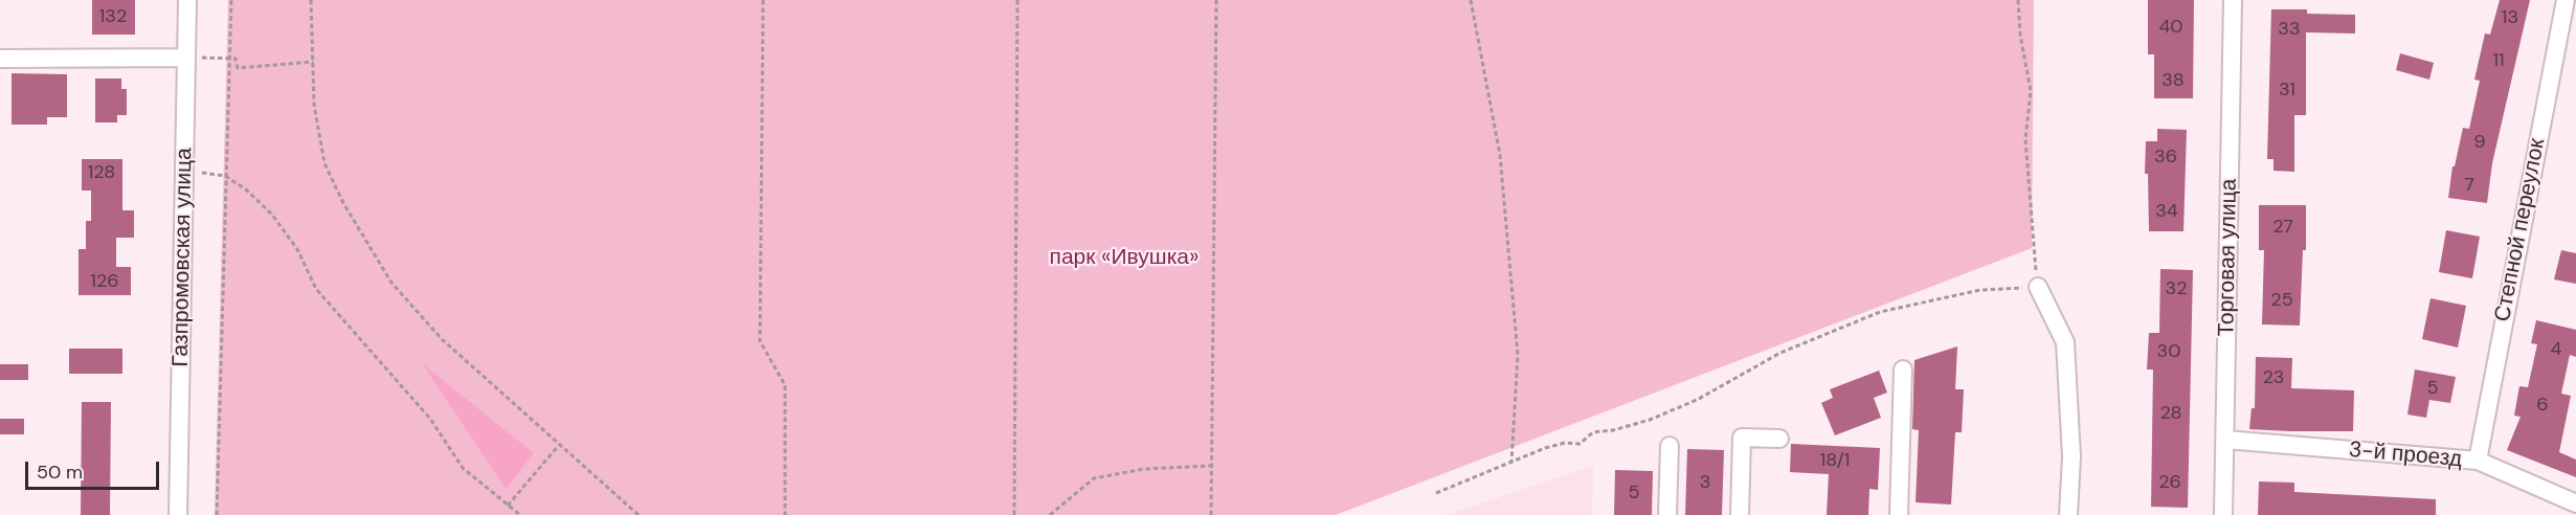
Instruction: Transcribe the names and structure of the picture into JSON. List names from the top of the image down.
{
  "streets": {
    "street": [
      "Степной переулок",
      "Газпромовская улица",
      "Торговая улица",
      "3-й проезд"
    ]
  },
  "crossings": [
    ["Степной переулок", "3-й проезд"],
    ["Торговая улица", "3-й проезд"]
  ],
  "parks": ["парк «Ивушка»"],
  "house_numbers": [
    "132",
    "13",
    "40",
    "33",
    "11",
    "38",
    "31",
    "9",
    "36",
    "128",
    "7",
    "34",
    "27",
    "126",
    "32",
    "25",
    "4",
    "30",
    "23",
    "5",
    "6",
    "28",
    "18/1",
    "3",
    "26",
    "5"
  ],
  "scale_bar": "50 m"
}
